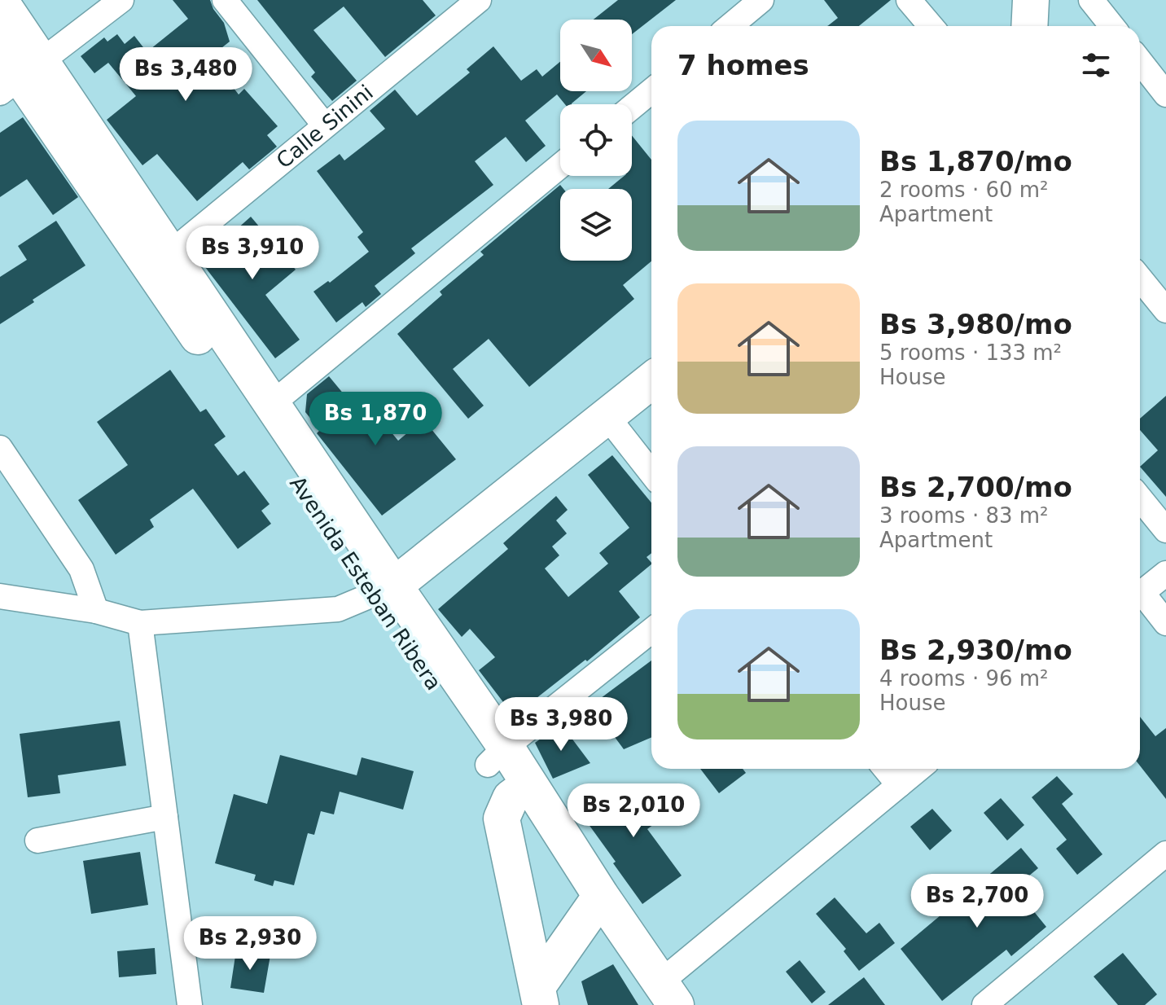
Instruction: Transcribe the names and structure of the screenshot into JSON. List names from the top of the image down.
{
  "streets": {
    "main road": ["Avenida Esteban Ribera"],
    "street": ["Calle Sinini"]
  },
  "crossings": [
    ["Calle Sinini", "Avenida Esteban Ribera"]
  ],
  "north": "bottom right",
  "page": {
    "heading": "7 homes",
    "price": [
      "Bs 3,480",
      "Bs 3,910",
      "Bs 1,870",
      "Bs 3,980",
      "Bs 2,010",
      "Bs 2,700",
      "Bs 2,930"
    ],
    "list": [
      {
        "name": "Bs 1,870/mo",
        "note": "2 rooms · 60 m² · Apartment"
      },
      {
        "name": "Bs 3,980/mo",
        "note": "5 rooms · 133 m² · House"
      },
      {
        "name": "Bs 2,700/mo",
        "note": "3 rooms · 83 m² · Apartment"
      },
      {
        "name": "Bs 2,930/mo",
        "note": "4 rooms · 96 m² · House"
      }
    ]
  }
}
